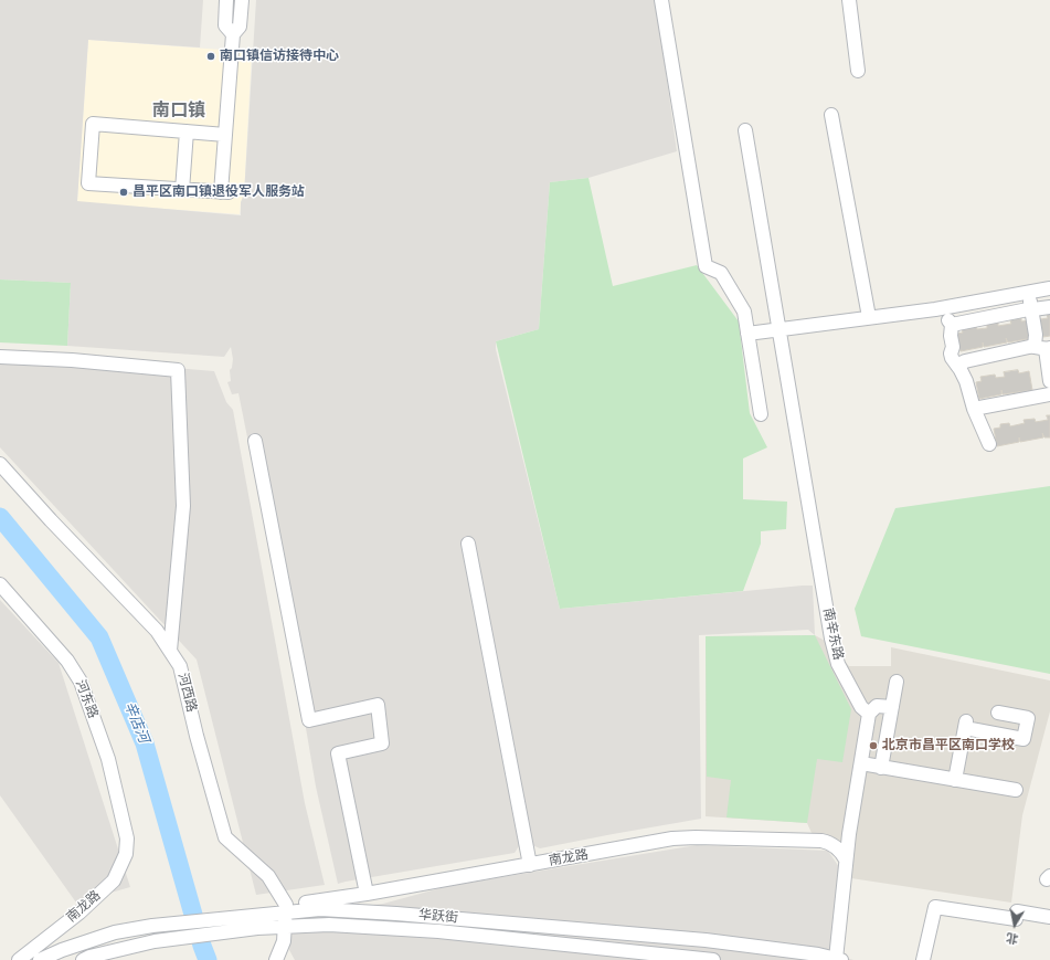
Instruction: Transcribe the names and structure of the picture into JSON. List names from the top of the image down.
{
  "streets": {
    "street": [
      "南辛东路",
      "河西路",
      "河东路",
      "南龙路",
      "华跃街"
    ]
  },
  "crossings": [
    ["河西路", "南龙路"],
    ["河西路", "华跃街"],
    ["河东路", "南龙路"],
    ["南龙路", "华跃街"]
  ],
  "districts": ["南口镇"],
  "water": ["辛店河"],
  "places": ["南口镇信访接待中心", "昌平区南口镇退役军人服务站", "北京市昌平区南口学校"],
  "north": "bottom"
}
